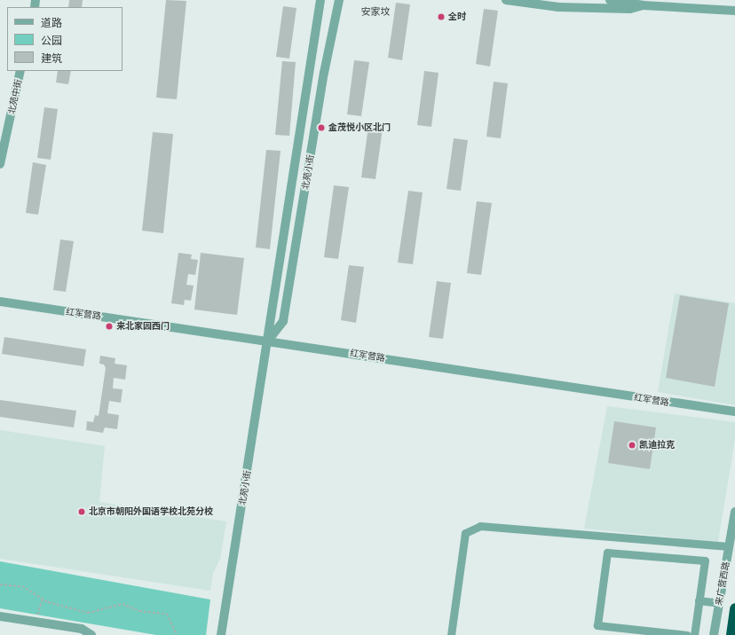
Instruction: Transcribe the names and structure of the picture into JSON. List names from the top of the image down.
{
  "streets": {
    "street": [
      "北苑中街",
      "北苑小街",
      "红军营路",
      "来广营西路"
    ]
  },
  "crossings": [
    ["北苑小街", "红军营路"]
  ],
  "districts": ["安家坟"],
  "places": [
    "全时",
    "金茂悦小区北门",
    "来北家园西门",
    "凯迪拉克",
    "北京市朝阳外国语学校北苑分校"
  ],
  "legend": ["道路", "公园", "建筑"]
}
